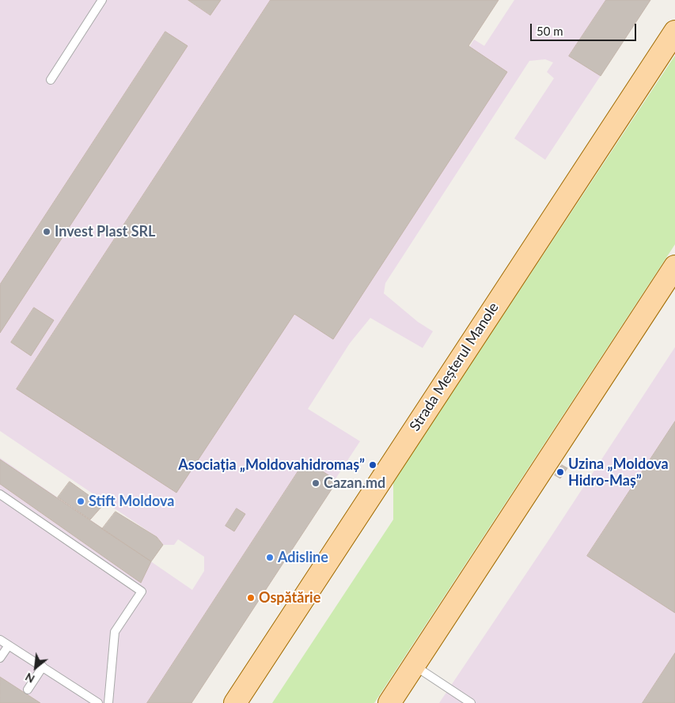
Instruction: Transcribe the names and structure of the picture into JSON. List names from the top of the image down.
{
  "streets": {
    "main road": ["Strada Meșterul Manole"]
  },
  "places": [
    "Invest Plast SRL",
    "Asociația „Moldovahidromaș”",
    "Uzina „Moldova Hidro-Maș”",
    "Cazan.md",
    "Stift Moldova",
    "Adisline",
    "Ospătărie"
  ],
  "scale_bar": "50 m",
  "north": "bottom left"
}
